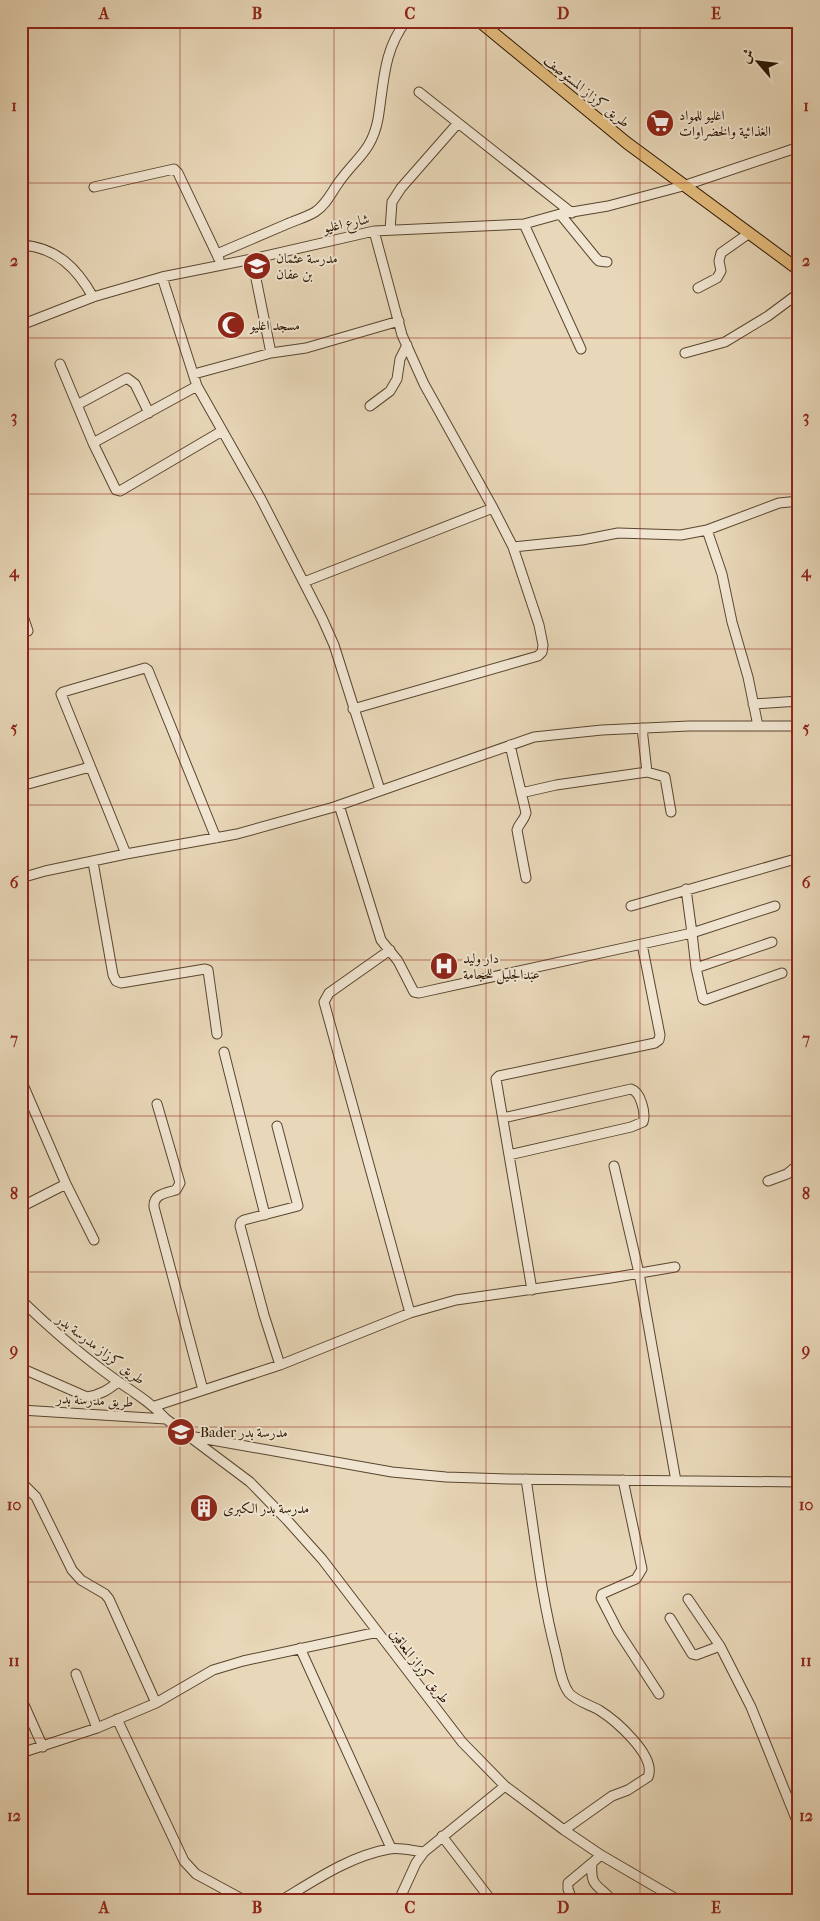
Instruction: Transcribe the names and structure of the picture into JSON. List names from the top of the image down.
{
  "streets": {
    "main road": ["طريق كرزاز المستوصف"],
    "street": [
      "شارع اغليو",
      "طريق كرزاز مدرسة بدر",
      "طريق مدرسة بدر",
      "طريق كرزاز المعاقين"
    ]
  },
  "crossings": [
    ["طريق كرزاز المستوصف", "شارع اغليو"],
    ["طريق كرزاز مدرسة بدر", "طريق مدرسة بدر"],
    ["طريق كرزاز مدرسة بدر", "طريق كرزاز المعاقين"],
    ["طريق مدرسة بدر", "طريق كرزاز المعاقين"]
  ],
  "places": {
    "supermarket": ["اغليو للمواد الغذائية والخضراوات"],
    "school or university": ["مدرسة عثمان بن عفان", "Bader مدرسة بدر"],
    "mosque": ["مسجد اغليو"],
    "hospital": ["دار وليد عبدالجليل للحجامة"],
    "building": ["مدرسة بدر الكبرى"]
  },
  "north": "top left",
  "grid": {
    "columns": [
      "A",
      "B",
      "C",
      "D",
      "E"
    ],
    "rows": [
      "1",
      "2",
      "3",
      "4",
      "5",
      "6",
      "7",
      "8",
      "9",
      "10",
      "11",
      "12"
    ]
  }
}
